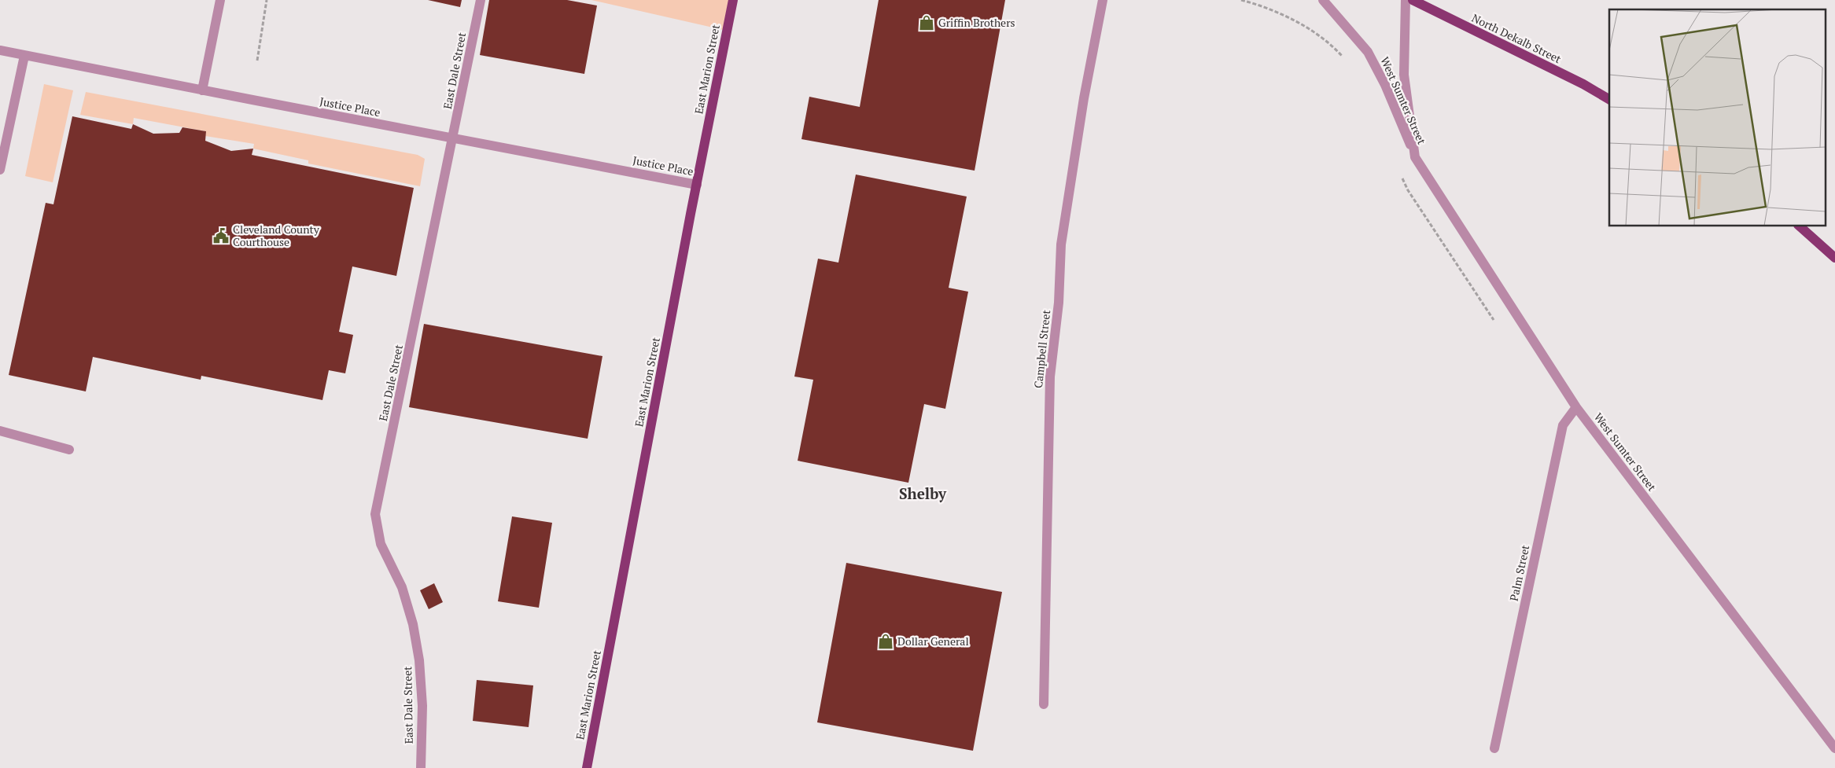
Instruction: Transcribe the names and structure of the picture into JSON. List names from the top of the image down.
{
  "streets": {
    "main road": ["North Dekalb Street", "East Marion Street"],
    "street": [
      "East Dale Street",
      "West Sumter Street",
      "Justice Place",
      "Campbell Street",
      "Palm Street"
    ]
  },
  "crossings": [
    ["East Marion Street", "Justice Place"],
    ["East Dale Street", "Justice Place"],
    ["West Sumter Street", "Palm Street"]
  ],
  "districts": ["Shelby"],
  "places": {
    "shop": ["Griffin Brothers", "Dollar General"],
    "public building": ["Cleveland County Courthouse"]
  }
}
